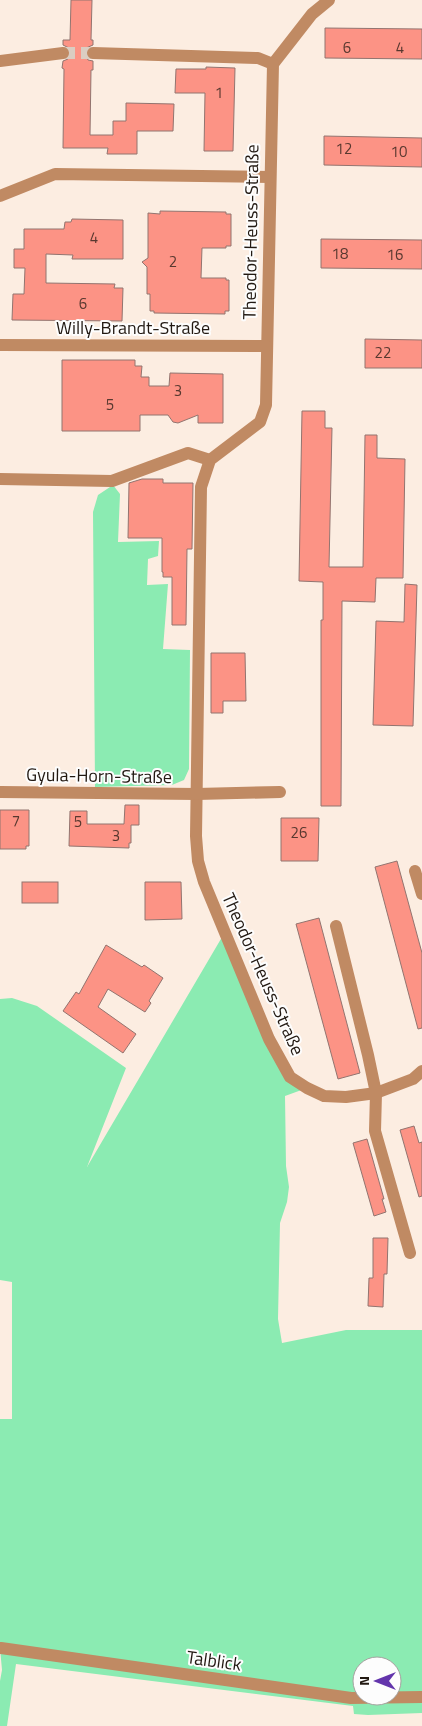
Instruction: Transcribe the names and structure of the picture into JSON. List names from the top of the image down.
{
  "streets": {
    "street": [
      "Theodor-Heuss-Straße",
      "Willy-Brandt-Straße",
      "Gyula-Horn-Straße",
      "Talblick"
    ]
  },
  "crossings": [
    ["Theodor-Heuss-Straße", "Willy-Brandt-Straße"],
    ["Theodor-Heuss-Straße", "Gyula-Horn-Straße"]
  ],
  "house_numbers": [
    "6",
    "4",
    "1",
    "12",
    "10",
    "4",
    "18",
    "16",
    "2",
    "6",
    "22",
    "3",
    "5",
    "7",
    "5",
    "26",
    "3"
  ],
  "north": "left"
}
